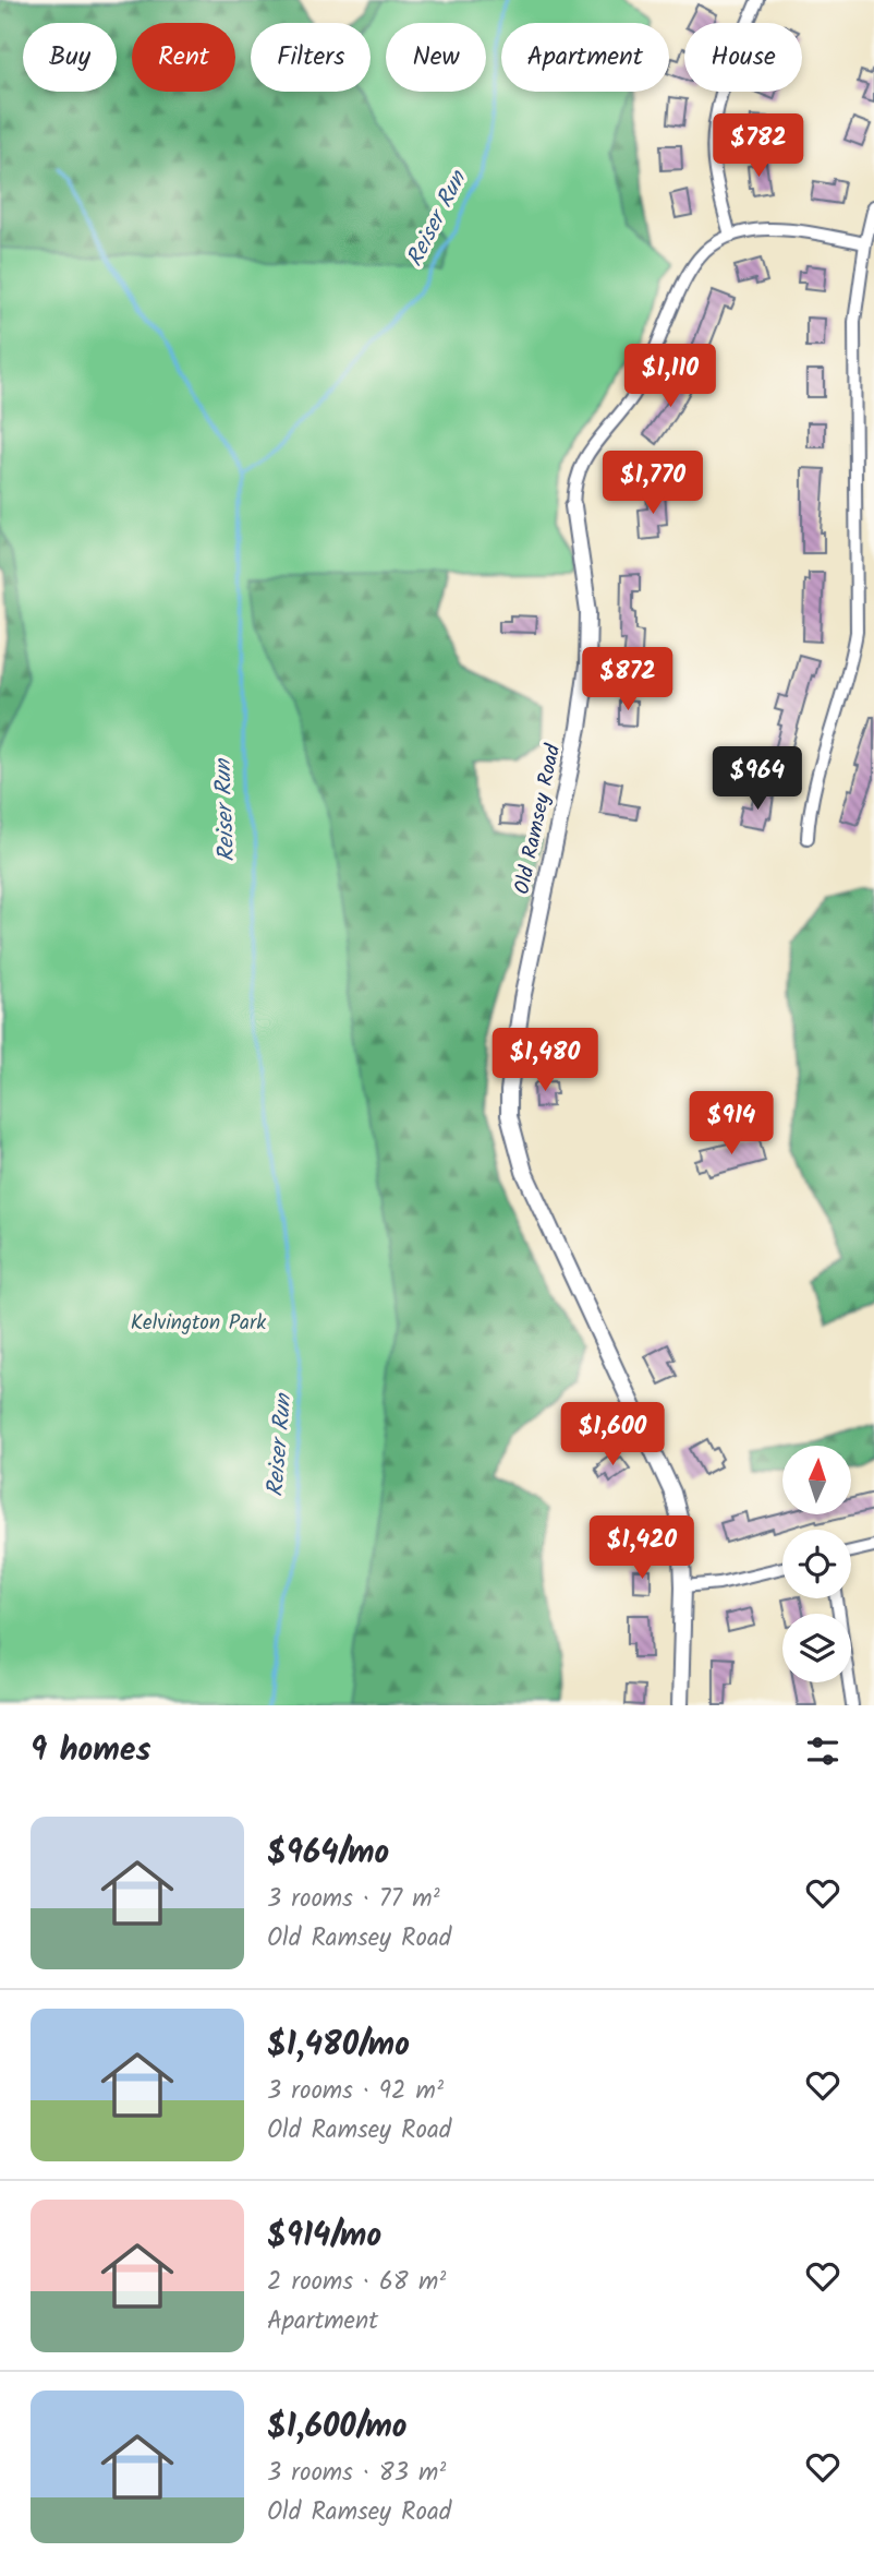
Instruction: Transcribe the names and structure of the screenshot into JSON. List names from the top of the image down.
{
  "streets": {
    "street": ["Old Ramsey Road"]
  },
  "water": ["Reiser Run"],
  "parks": ["Kelvington Park"],
  "north": "top",
  "page": {
    "chip": [
      "Buy",
      "Rent",
      "Filters",
      "New",
      "Apartment",
      "House"
    ],
    "price": [
      "$782",
      "$1,110",
      "$1,770",
      "$872",
      "$964",
      "$1,480",
      "$914",
      "$1,600",
      "$1,420"
    ],
    "heading": "9 homes",
    "list": [
      {
        "name": "$964/mo",
        "note": "3 rooms · 77 m² · Old Ramsey Road"
      },
      {
        "name": "$1,480/mo",
        "note": "3 rooms · 92 m² · Old Ramsey Road"
      },
      {
        "name": "$914/mo",
        "note": "2 rooms · 68 m² · Apartment"
      },
      {
        "name": "$1,600/mo",
        "note": "3 rooms · 83 m² · Old Ramsey Road"
      }
    ]
  }
}
